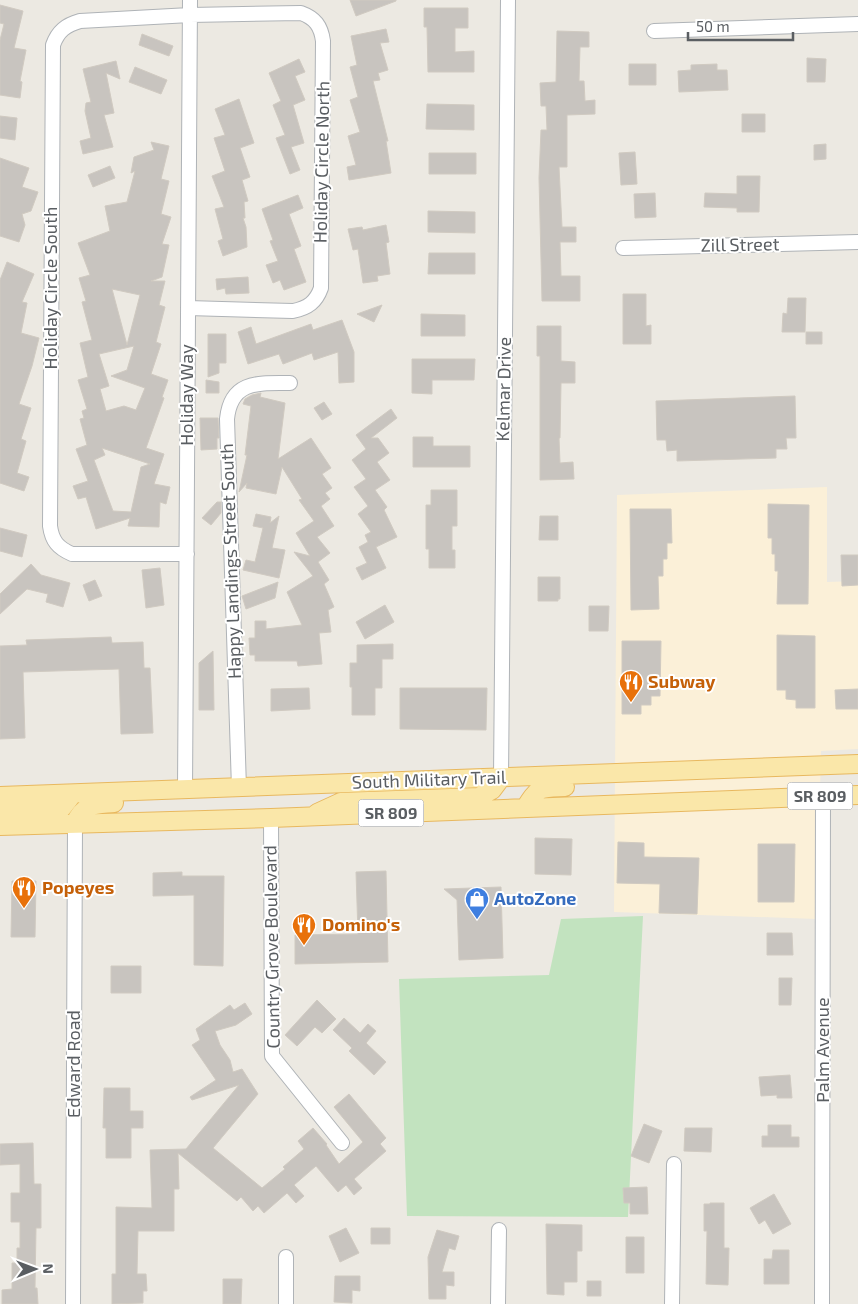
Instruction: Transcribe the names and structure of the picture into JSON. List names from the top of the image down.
{
  "streets": {
    "main road": ["South Military Trail", "SR 809"],
    "street": [
      "Holiday Circle North",
      "Zill Street",
      "Holiday Circle South",
      "Kelmar Drive",
      "Holiday Way",
      "Happy Landings Street South",
      "Country Grove Boulevard",
      "Palm Avenue",
      "Edward Road"
    ]
  },
  "crossings": [
    ["Holiday Circle North", "Holiday Circle South"],
    ["Holiday Circle North", "Holiday Way"],
    ["Holiday Circle South", "Holiday Way"],
    ["Kelmar Drive", "South Military Trail"],
    ["Holiday Way", "South Military Trail"],
    ["Happy Landings Street South", "South Military Trail"],
    ["South Military Trail", "Country Grove Boulevard"],
    ["South Military Trail", "Palm Avenue"],
    ["South Military Trail", "Edward Road"]
  ],
  "places": {
    "restaurant": ["Subway", "Popeyes", "Domino's"],
    "shop": ["AutoZone"]
  },
  "scale_bar": "50 m",
  "north": "right"
}
